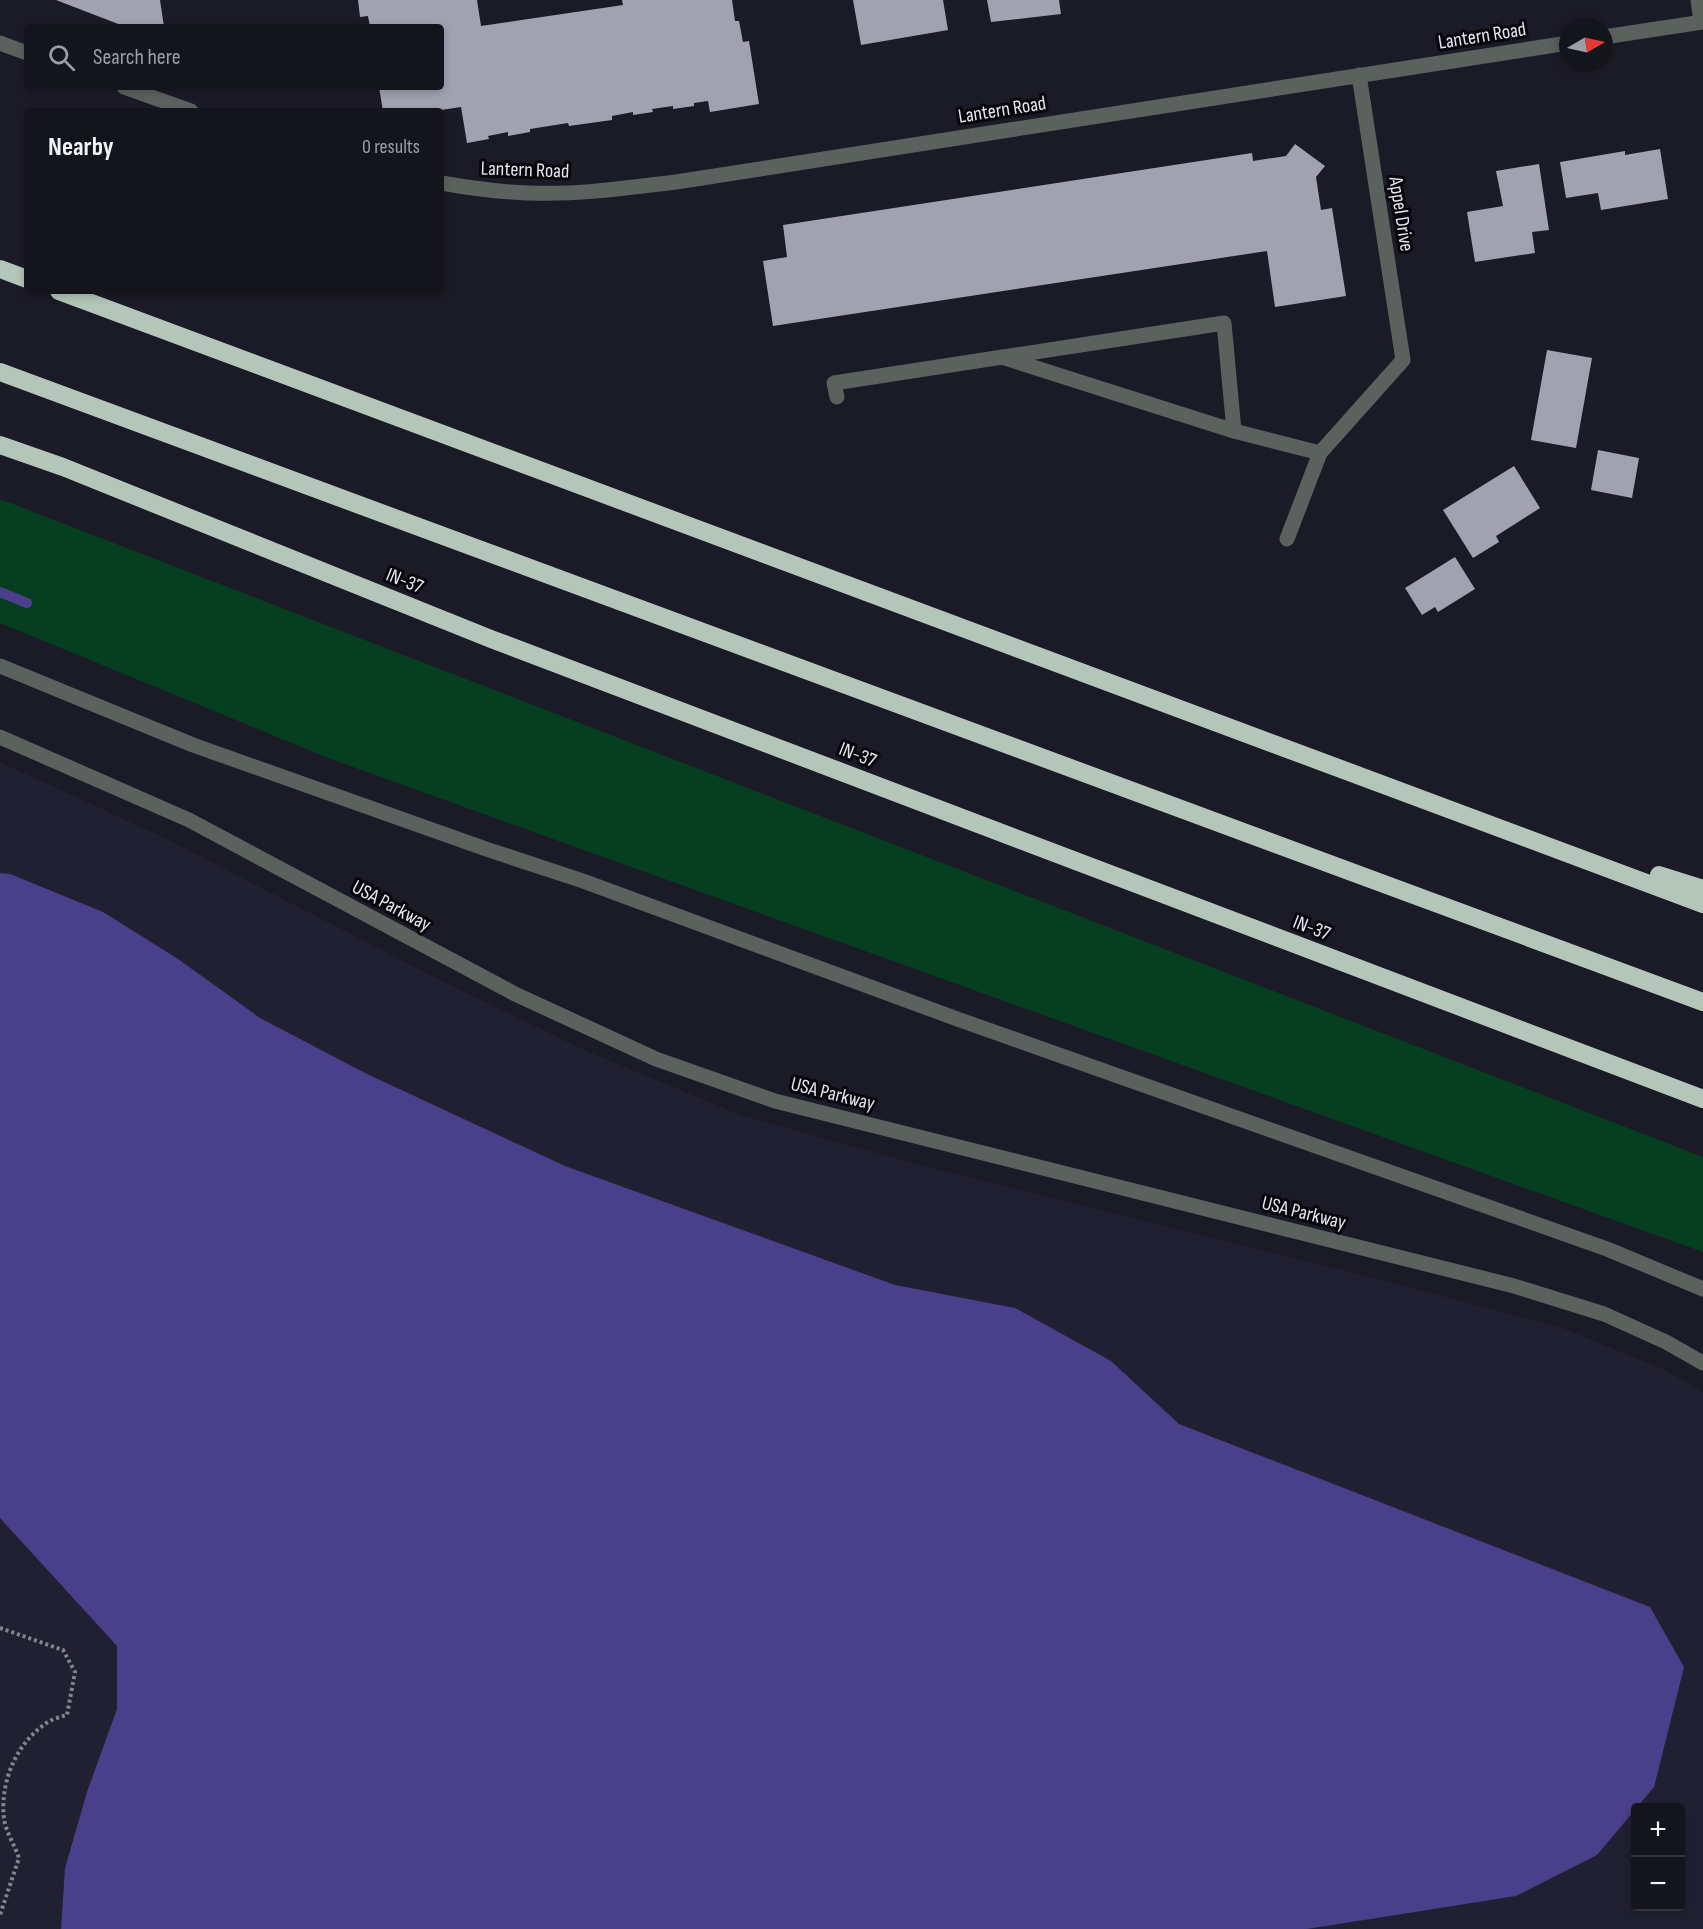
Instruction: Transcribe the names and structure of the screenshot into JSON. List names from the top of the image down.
{
  "streets": {
    "highway": ["IN-37"],
    "street": ["Lantern Road", "Appel Drive", "USA Parkway"]
  },
  "crossings": [
    ["Lantern Road", "Appel Drive"]
  ],
  "north": "right",
  "page": {
    "search": "Search here",
    "heading": ["Nearby", "0 results"],
    "map_buttons": ["+", "−"]
  }
}
